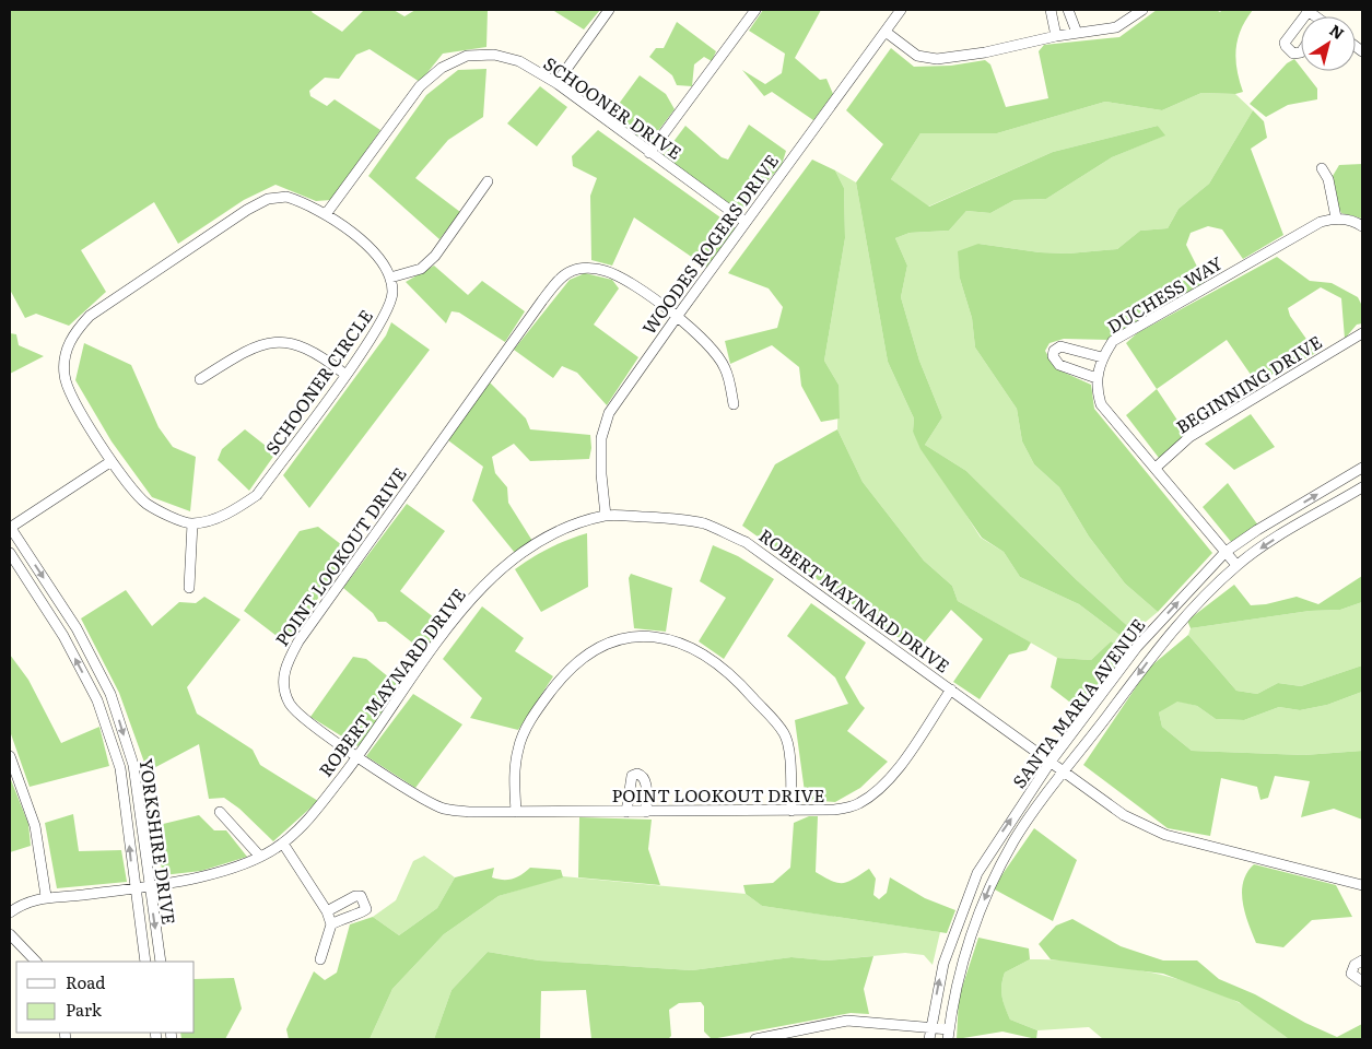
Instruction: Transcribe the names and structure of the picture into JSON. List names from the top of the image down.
{
  "streets": {
    "street": [
      "SCHOONER DRIVE",
      "WOODES ROGERS DRIVE",
      "DUCHESS WAY",
      "SCHOONER CIRCLE",
      "BEGINNING DRIVE",
      "POINT LOOKOUT DRIVE",
      "ROBERT MAYNARD DRIVE",
      "SANTA MARIA AVENUE",
      "YORKSHIRE DRIVE"
    ]
  },
  "crossings": [
    ["SCHOONER DRIVE", "WOODES ROGERS DRIVE"],
    ["WOODES ROGERS DRIVE", "POINT LOOKOUT DRIVE"],
    ["WOODES ROGERS DRIVE", "ROBERT MAYNARD DRIVE"],
    ["DUCHESS WAY", "BEGINNING DRIVE"],
    ["DUCHESS WAY", "SANTA MARIA AVENUE"],
    ["POINT LOOKOUT DRIVE", "ROBERT MAYNARD DRIVE"],
    ["ROBERT MAYNARD DRIVE", "SANTA MARIA AVENUE"],
    ["ROBERT MAYNARD DRIVE", "YORKSHIRE DRIVE"]
  ],
  "legend": ["Road", "Park"],
  "north": "top right"
}
